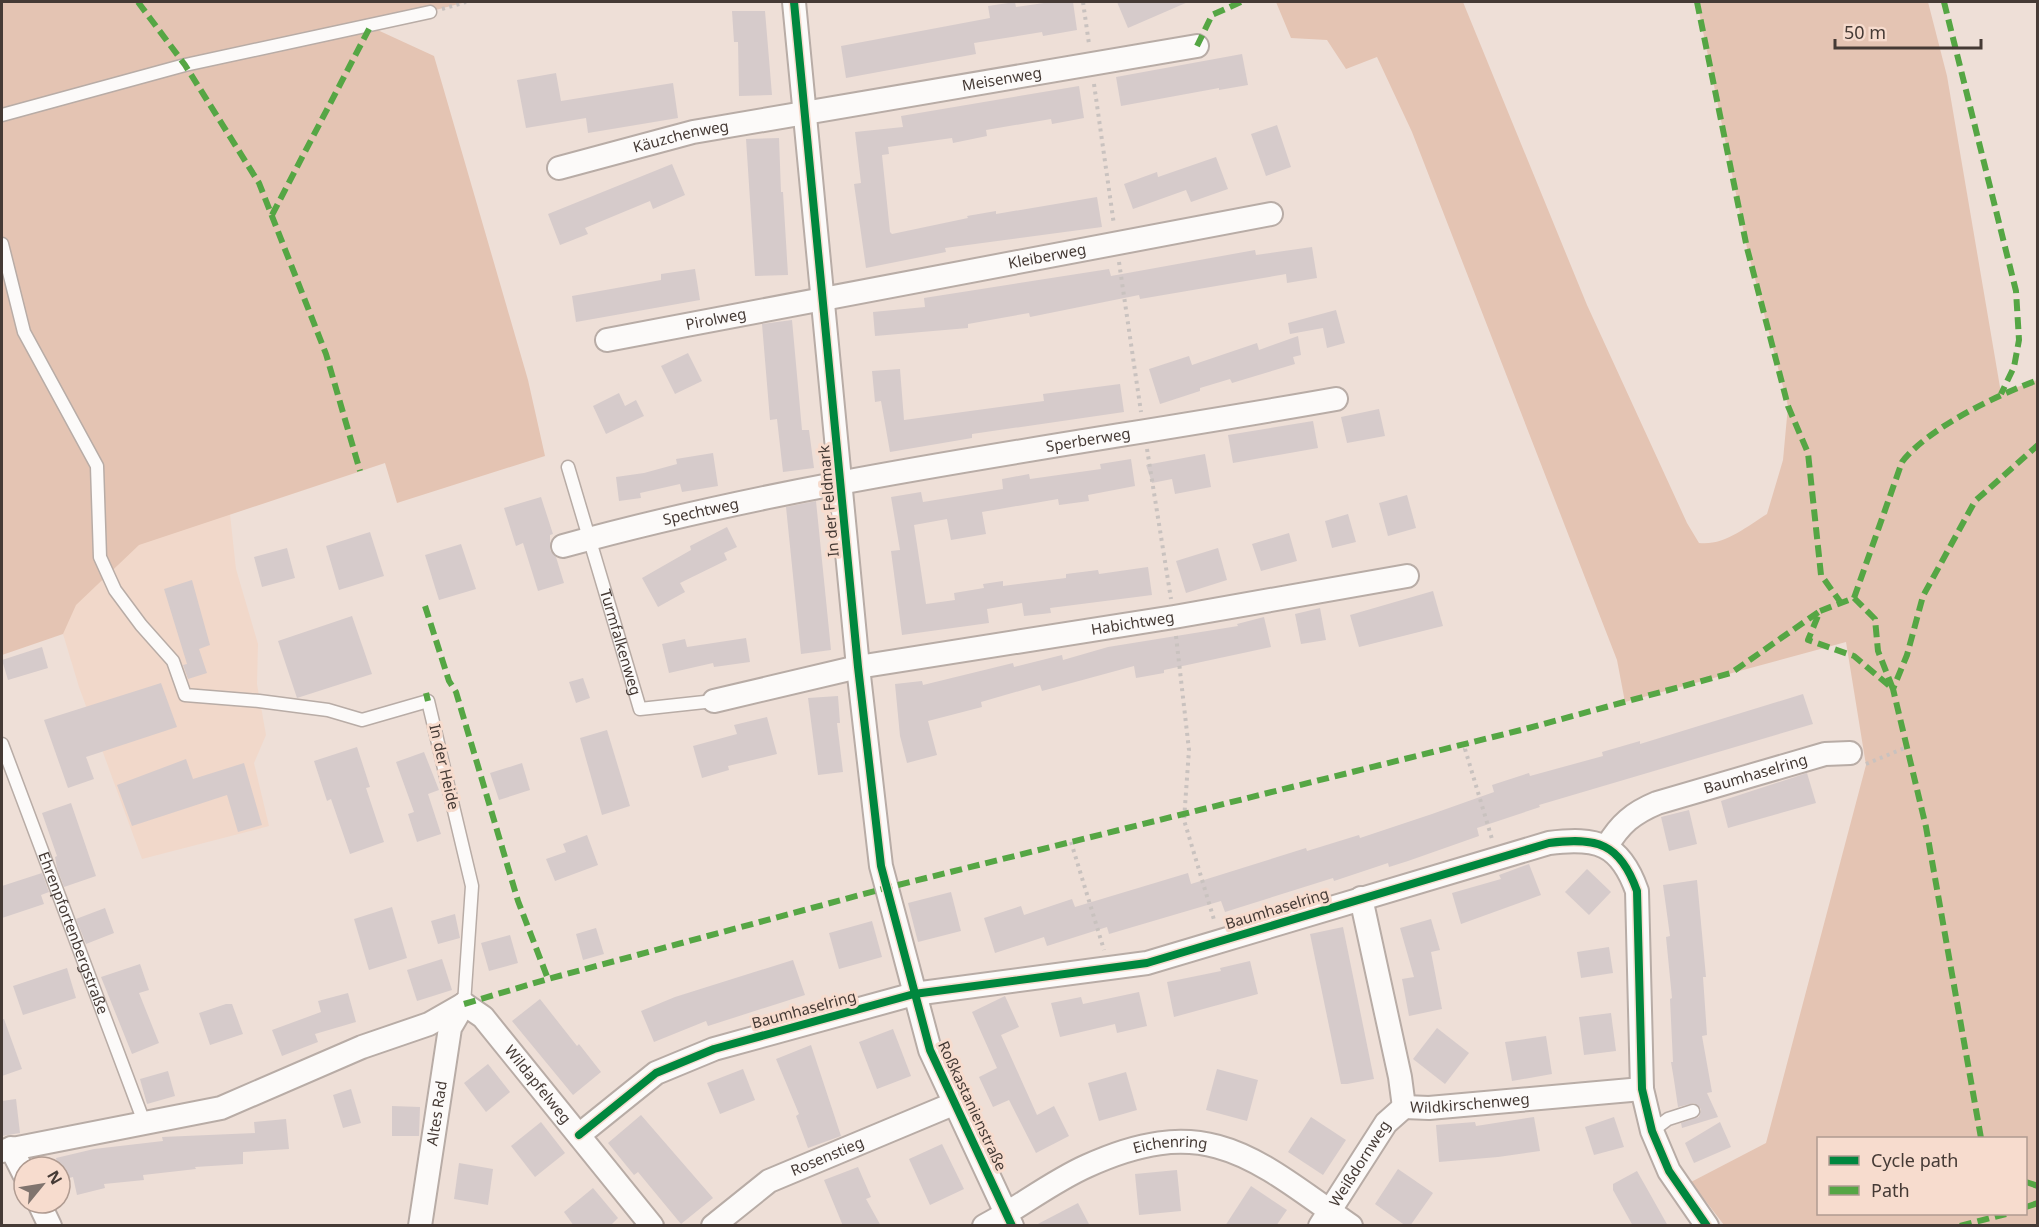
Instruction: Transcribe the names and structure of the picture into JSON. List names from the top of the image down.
{
  "streets": {
    "street": [
      "Meisenweg",
      "Käuzchenweg",
      "Kleiberweg",
      "Pirolweg",
      "Sperberweg",
      "In der Feldmark",
      "Spechtweg",
      "Habichtweg",
      "Turmfalkenweg",
      "Baumhaselring",
      "Wildapfelweg",
      "Wildkirschenweg",
      "Roßkastanienstraße",
      "Altes Rad",
      "Eichenring",
      "Rosenstieg",
      "Weißdornweg"
    ],
    "lane": ["In der Heide", "Ehrenpfortenbergstraße"]
  },
  "crossings": [
    ["Meisenweg", "Käuzchenweg"],
    ["Meisenweg", "In der Feldmark"],
    ["Käuzchenweg", "In der Feldmark"],
    ["Kleiberweg", "Pirolweg"],
    ["Kleiberweg", "In der Feldmark"],
    ["Pirolweg", "In der Feldmark"],
    ["Sperberweg", "In der Feldmark"],
    ["Sperberweg", "Spechtweg"],
    ["In der Feldmark", "Spechtweg"],
    ["In der Feldmark", "Habichtweg"],
    ["In der Feldmark", "Turmfalkenweg"],
    ["In der Feldmark", "Baumhaselring"],
    ["In der Feldmark", "Roßkastanienstraße"],
    ["Spechtweg", "Turmfalkenweg"],
    ["Habichtweg", "Turmfalkenweg"],
    ["In der Heide", "Wildapfelweg"],
    ["In der Heide", "Altes Rad"],
    ["Baumhaselring", "Wildapfelweg"],
    ["Baumhaselring", "Wildkirschenweg"],
    ["Baumhaselring", "Roßkastanienstraße"],
    ["Wildapfelweg", "Altes Rad"],
    ["Wildkirschenweg", "Weißdornweg"],
    ["Roßkastanienstraße", "Eichenring"],
    ["Roßkastanienstraße", "Rosenstieg"],
    ["Eichenring", "Weißdornweg"]
  ],
  "legend": ["Cycle path", "Path"],
  "scale_bar": "50 m",
  "north": "top right"
}
